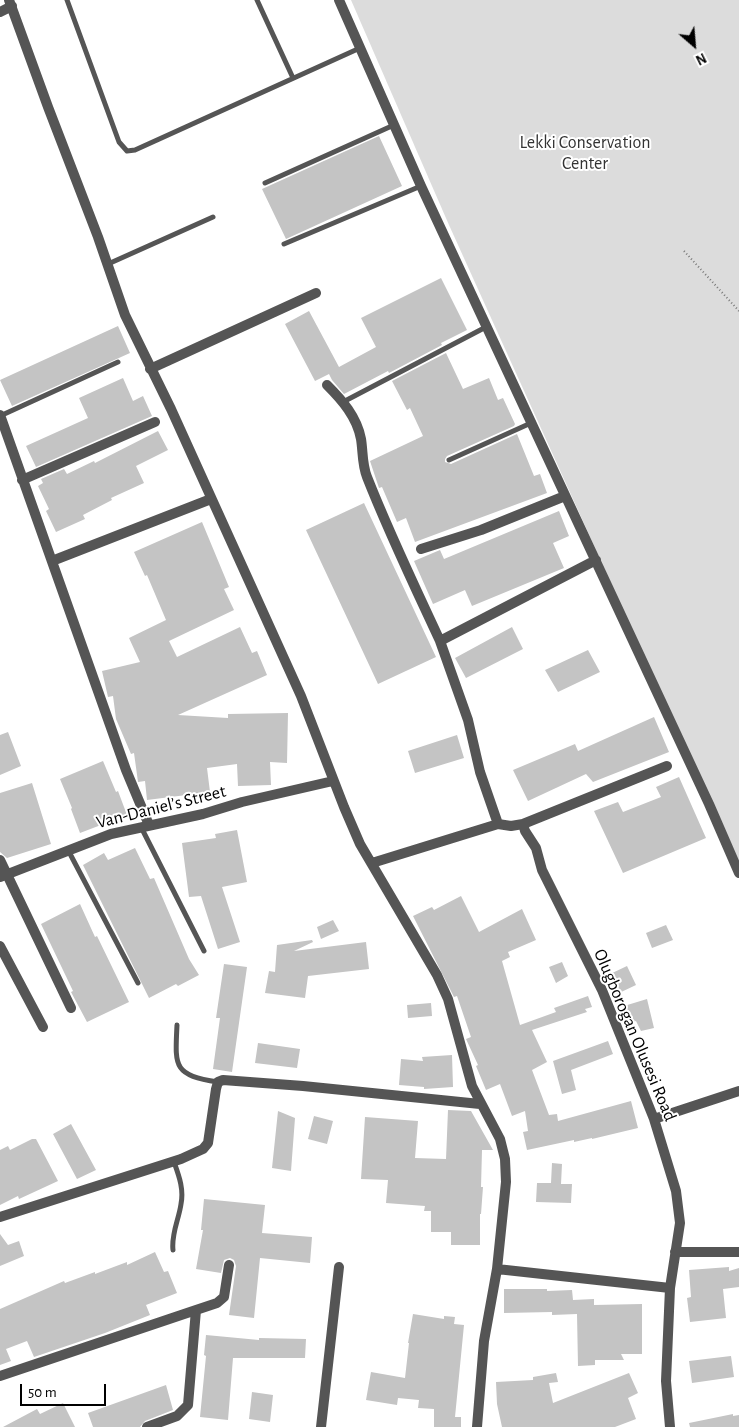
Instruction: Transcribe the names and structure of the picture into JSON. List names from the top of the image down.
{
  "streets": {
    "street": ["Van-Daniel’s Street", "Olugborogan Olusesi Road"]
  },
  "parks": ["Lekki Conservation Center"],
  "scale_bar": "50 m",
  "north": "bottom right"
}
